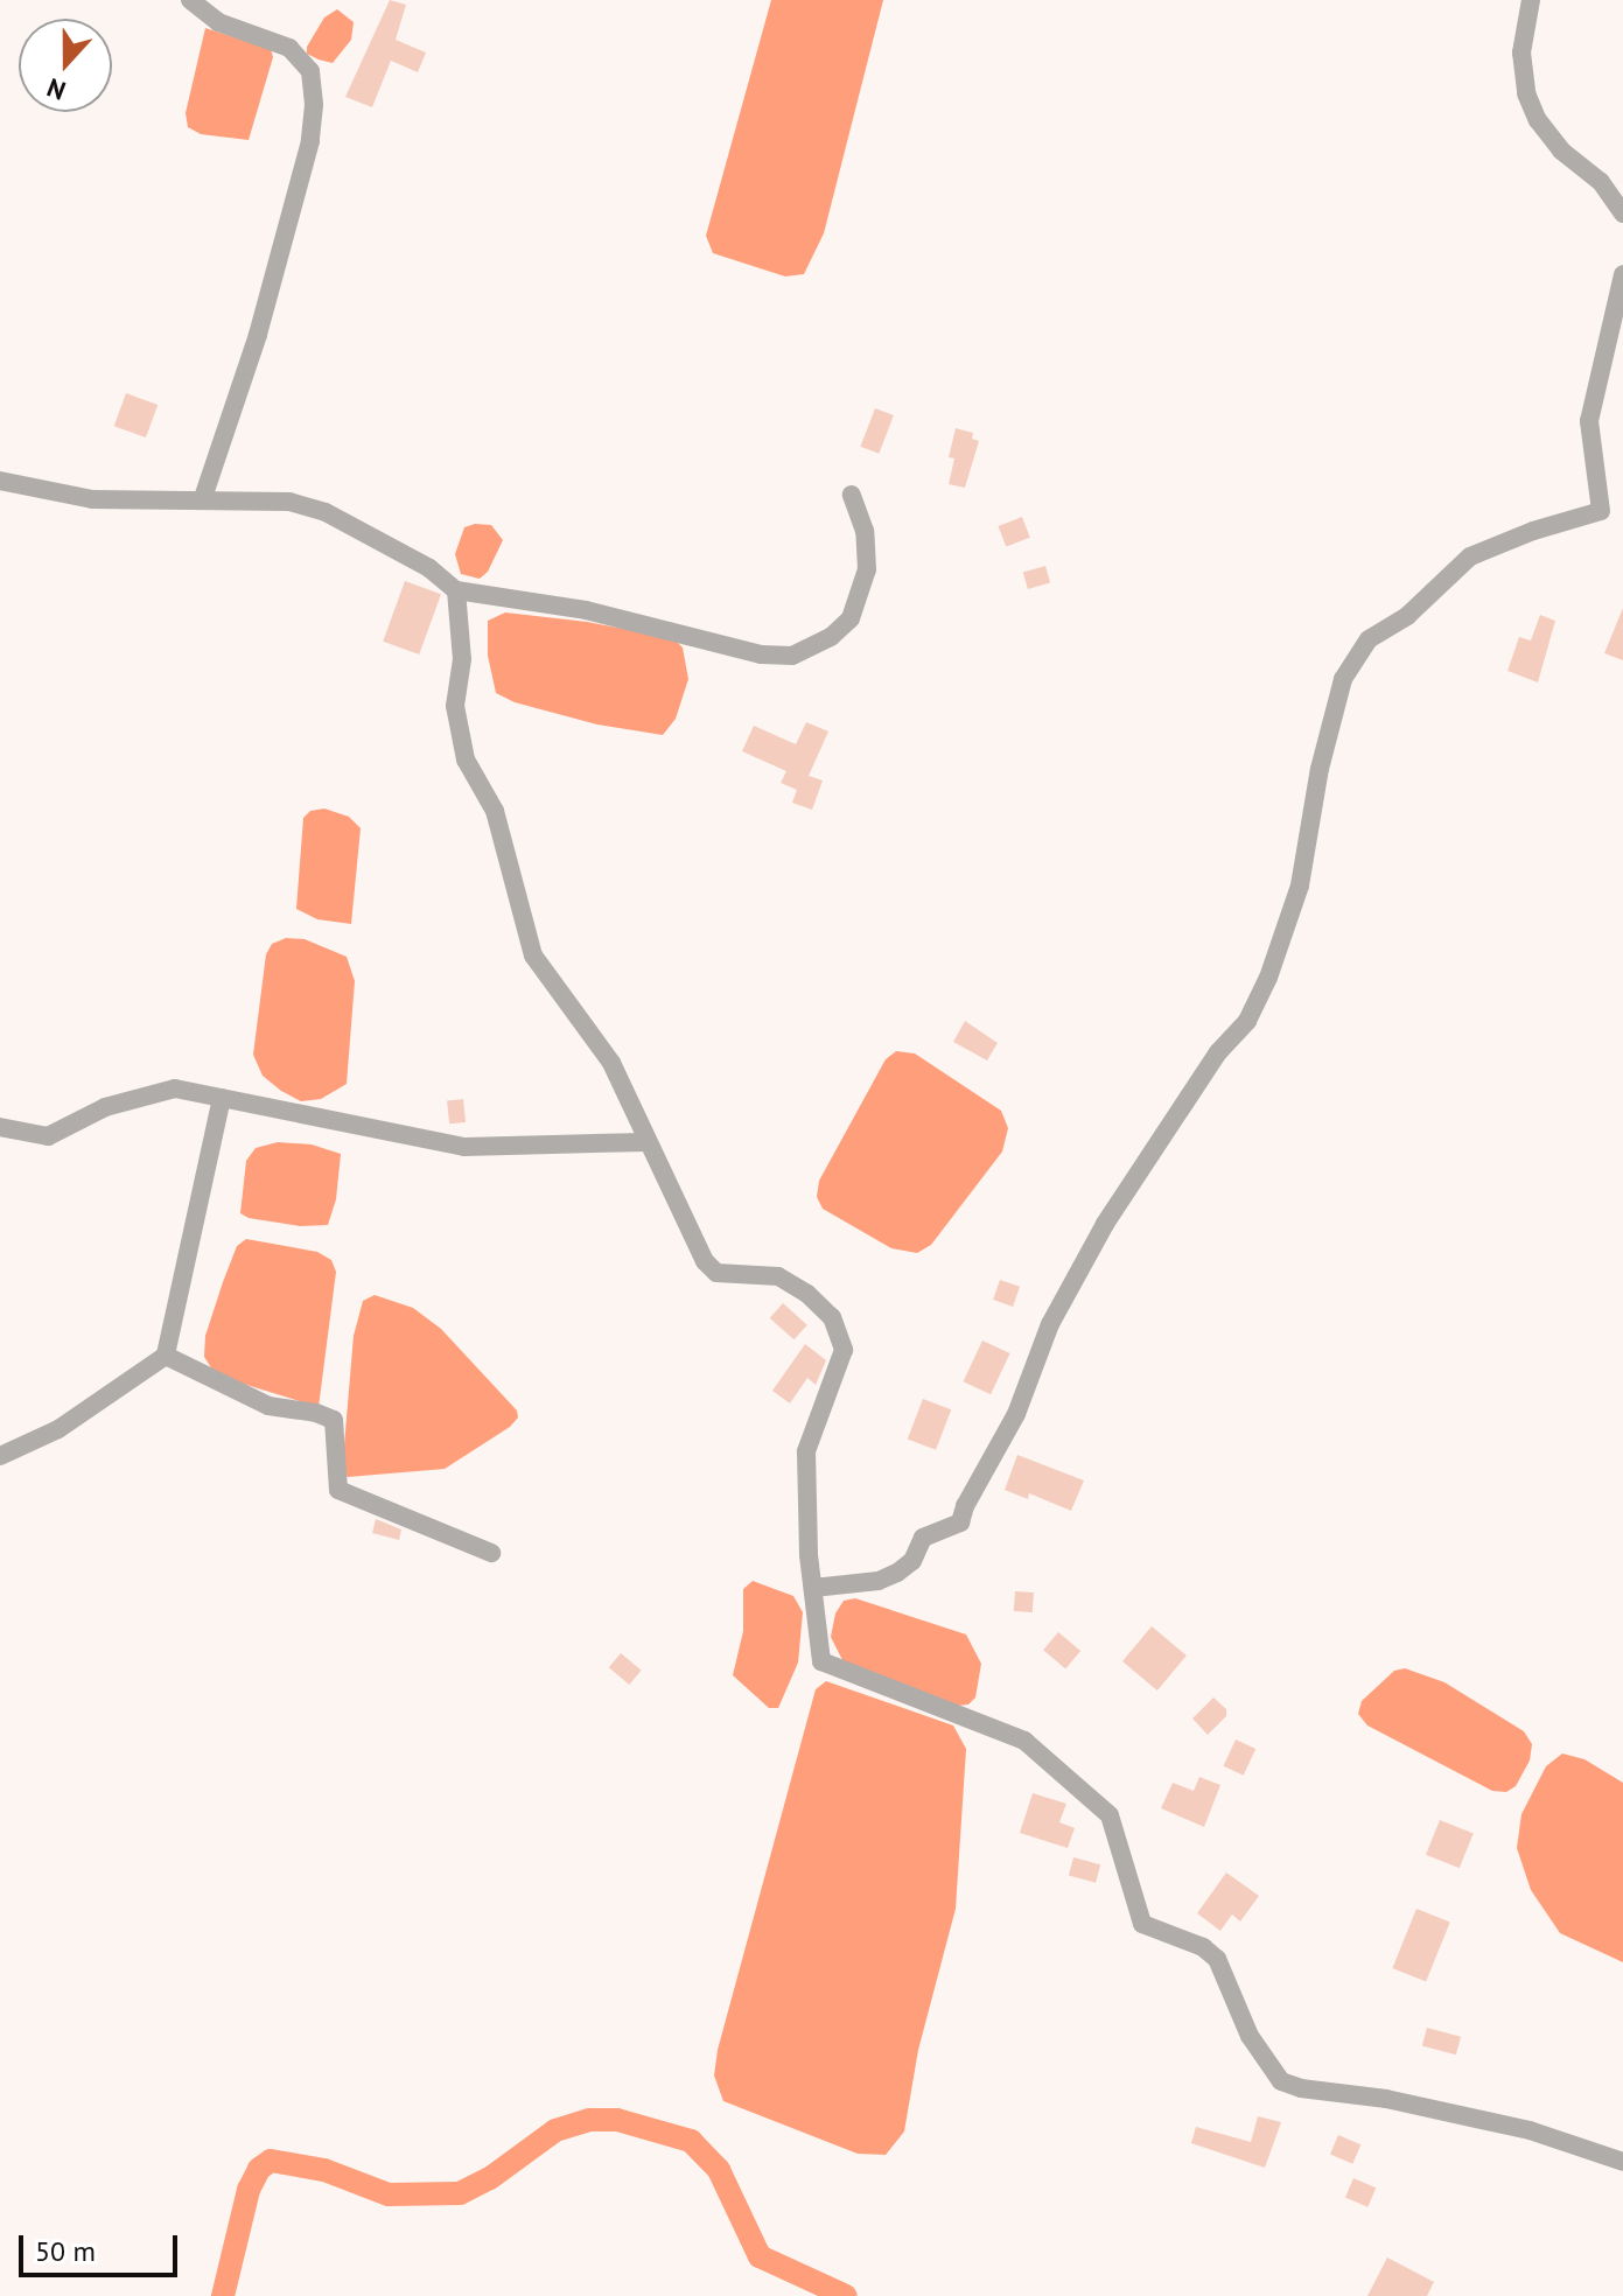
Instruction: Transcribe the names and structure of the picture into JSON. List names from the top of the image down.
{
  "scale_bar": "50 m",
  "north": "bottom"
}
